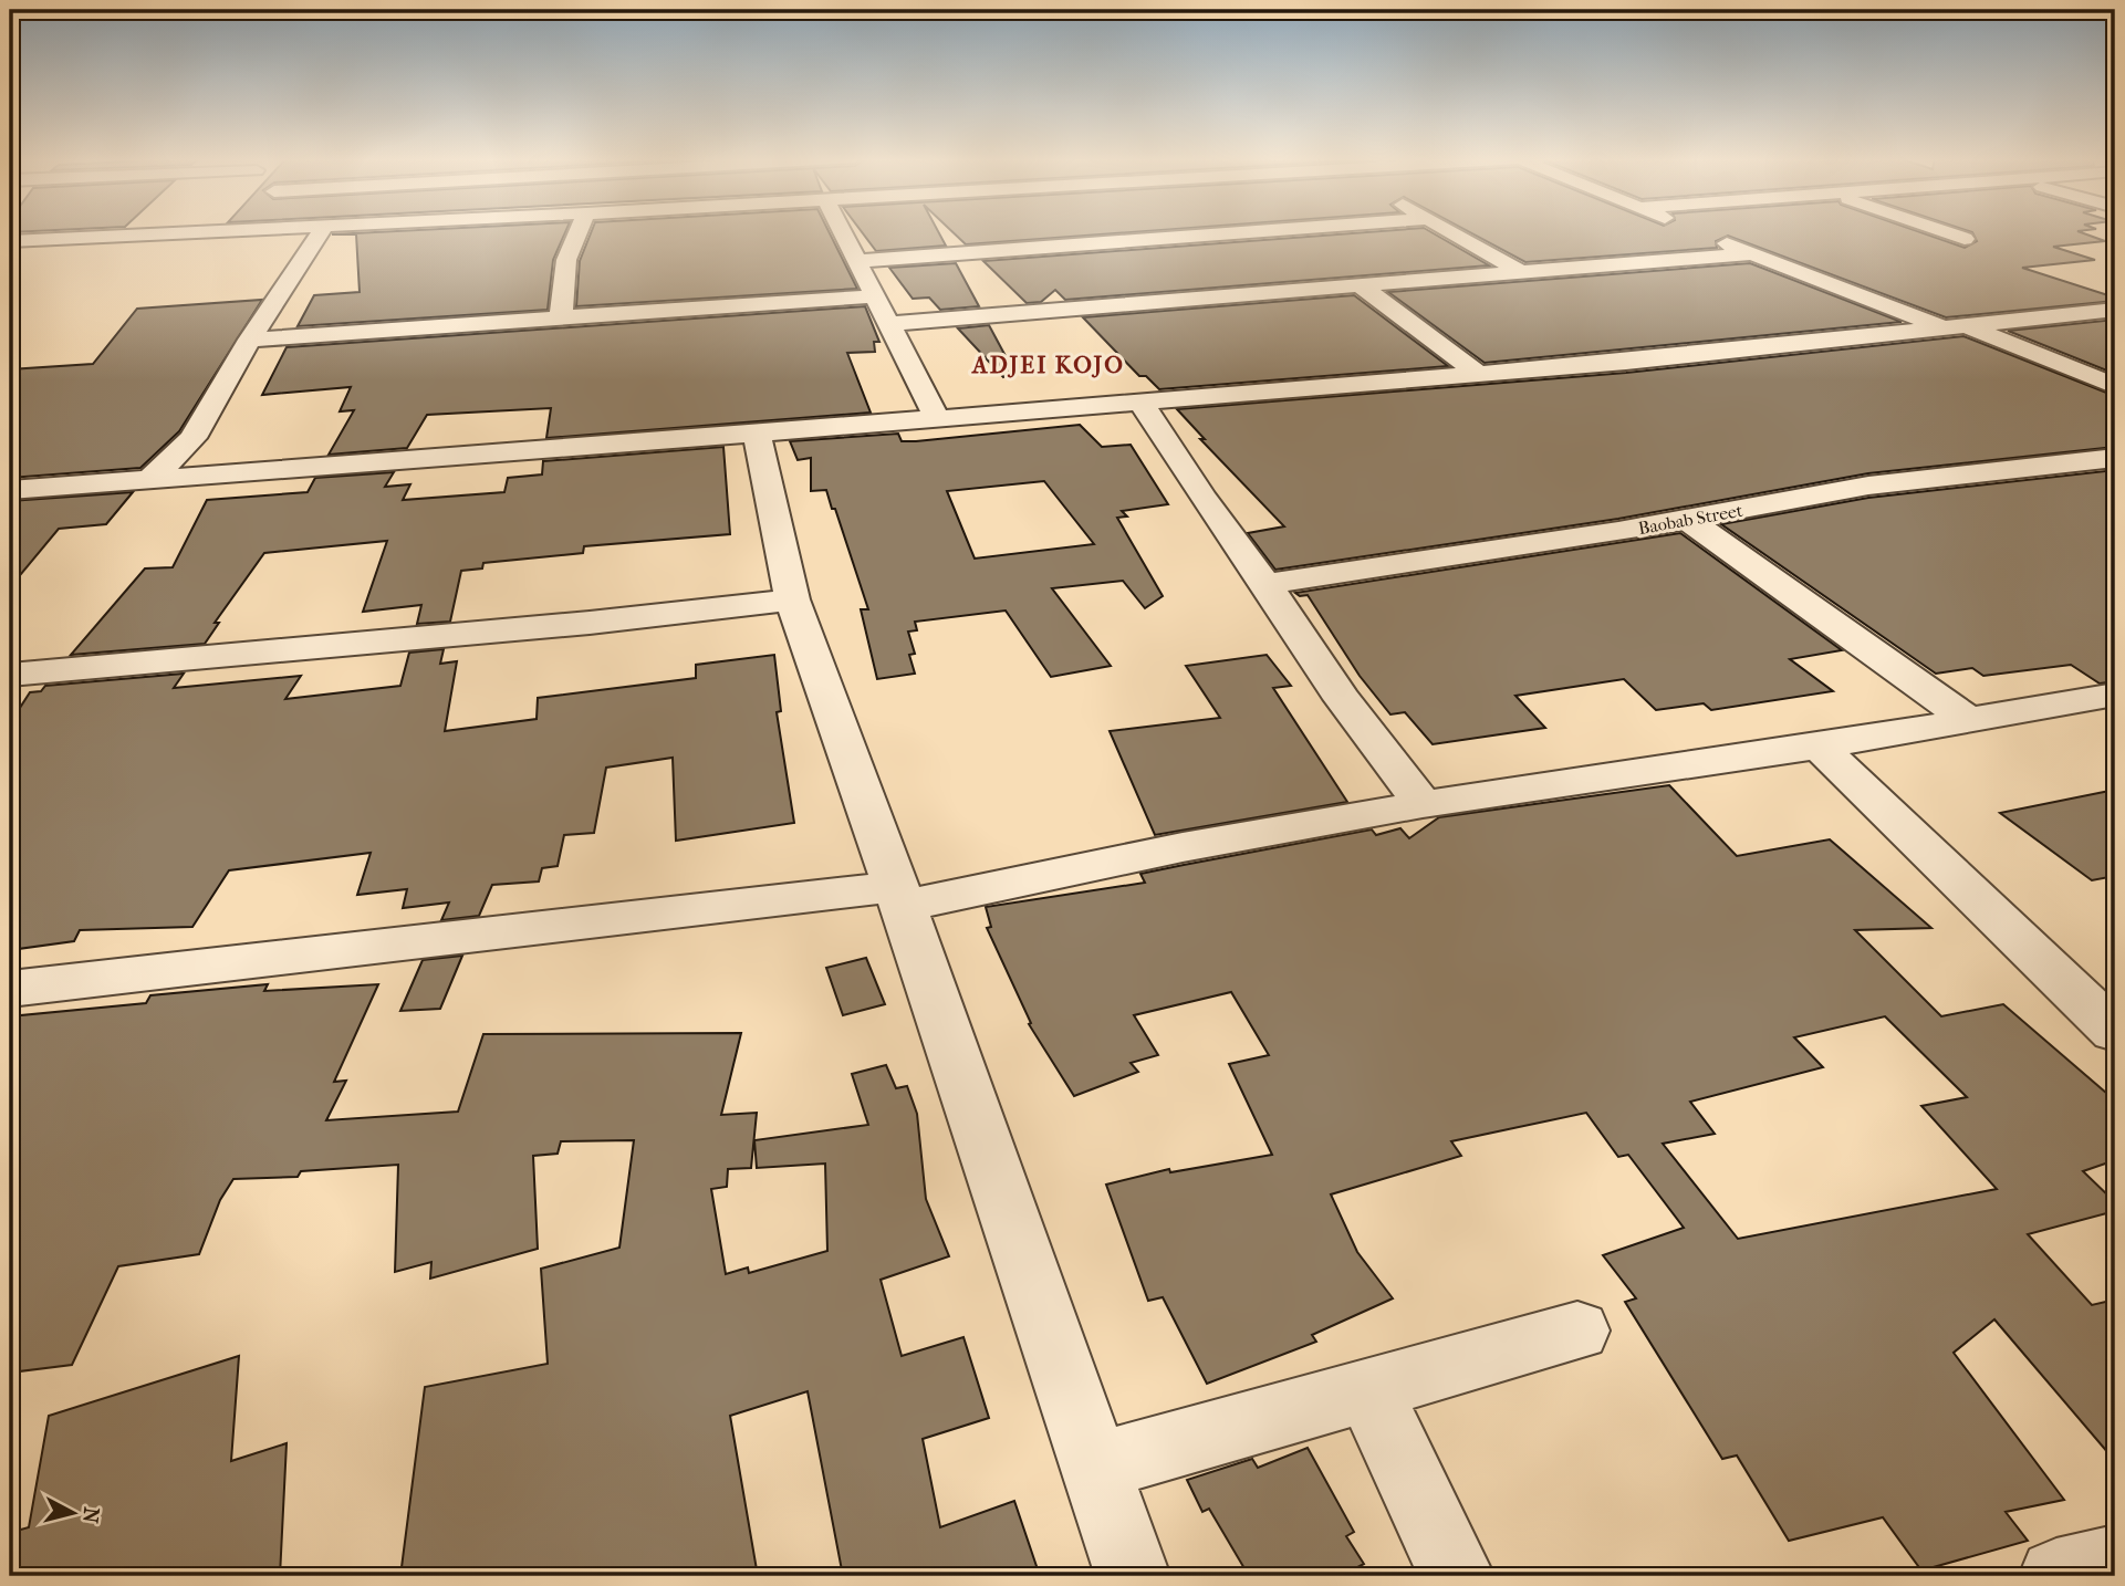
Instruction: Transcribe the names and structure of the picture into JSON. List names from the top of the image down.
{
  "streets": {
    "street": ["Baobab Street"]
  },
  "districts": ["ADJEI KOJO"],
  "north": "right"
}
